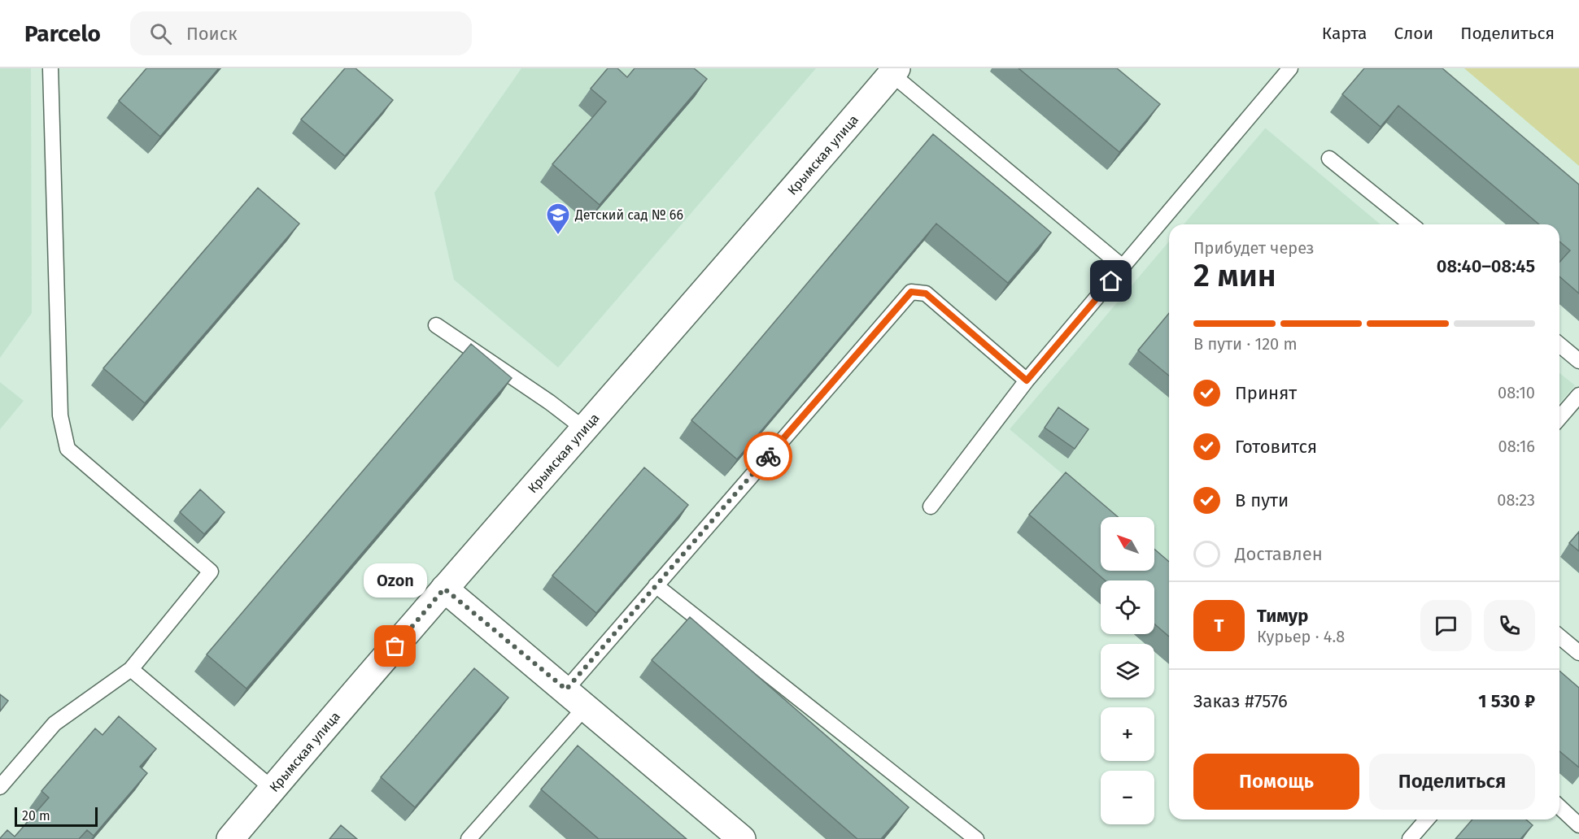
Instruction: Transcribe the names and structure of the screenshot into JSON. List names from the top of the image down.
{
  "streets": {
    "main road": ["Крымская улица"]
  },
  "places": {
    "school or university": ["Детский сад № 66"],
    "other": ["Ozon"]
  },
  "scale_bar": "20 m",
  "north": "top left",
  "page": {
    "header": "Parcelo",
    "search": "Поиск",
    "nav": ["Карта", "Слои", "Поделиться"],
    "heading": ["2 мин", "Прибудет через", "08:40–08:45"],
    "panel": [
      "Тимур",
      "Курьер · 4.8",
      "Заказ #7576",
      "1 530 ₽"
    ],
    "bar": "В пути · 120 m",
    "list": [
      ["Принят", "08:10"],
      ["Готовится", "08:16"],
      ["В пути", "08:23"],
      "Доставлен"
    ],
    "map_buttons": ["+", "−"],
    "bubble": "Ozon",
    "round": "Т",
    "buttons": ["Помощь", "Поделиться"],
    "scale": "20 m"
  }
}
